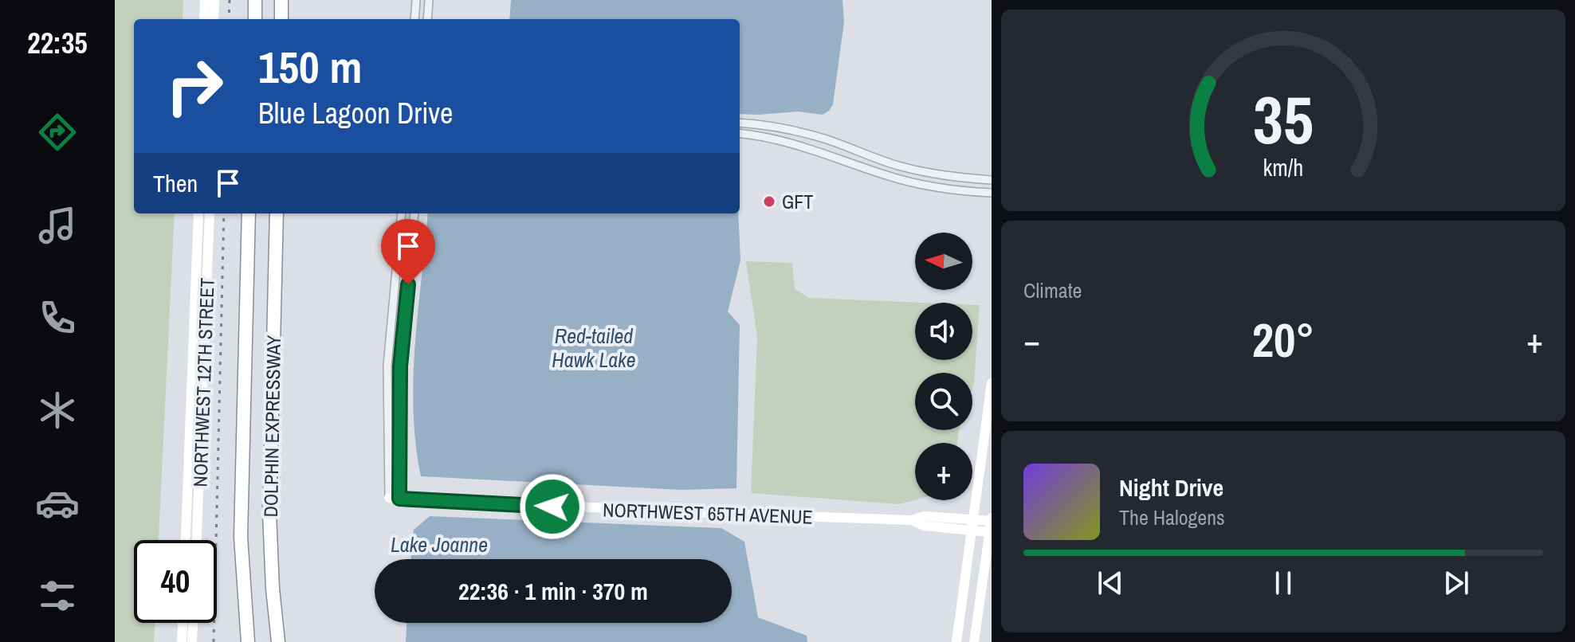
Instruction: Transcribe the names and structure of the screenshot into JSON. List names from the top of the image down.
{
  "streets": {
    "highway": ["DOLPHIN EXPRESSWAY"],
    "main road": ["NORTHWEST 12TH STREET", "NORTHWEST 65TH AVENUE"]
  },
  "water": ["Red-tailed Hawk Lake", "Lake Joanne"],
  "places": ["GFT"],
  "north": "left",
  "page": {
    "tabs": "22:35",
    "turn": ["150 m", "Blue Lagoon Drive"],
    "then": "Then",
    "tile": "Climate",
    "map_buttons": "+",
    "heat": ["−", "20°", "+"],
    "song": ["Night Drive", "The Halogens"],
    "limit": "40",
    "trip": "22:36 · 1 min · 370 m",
    "gauge": ["35", "km/h"]
  }
}
